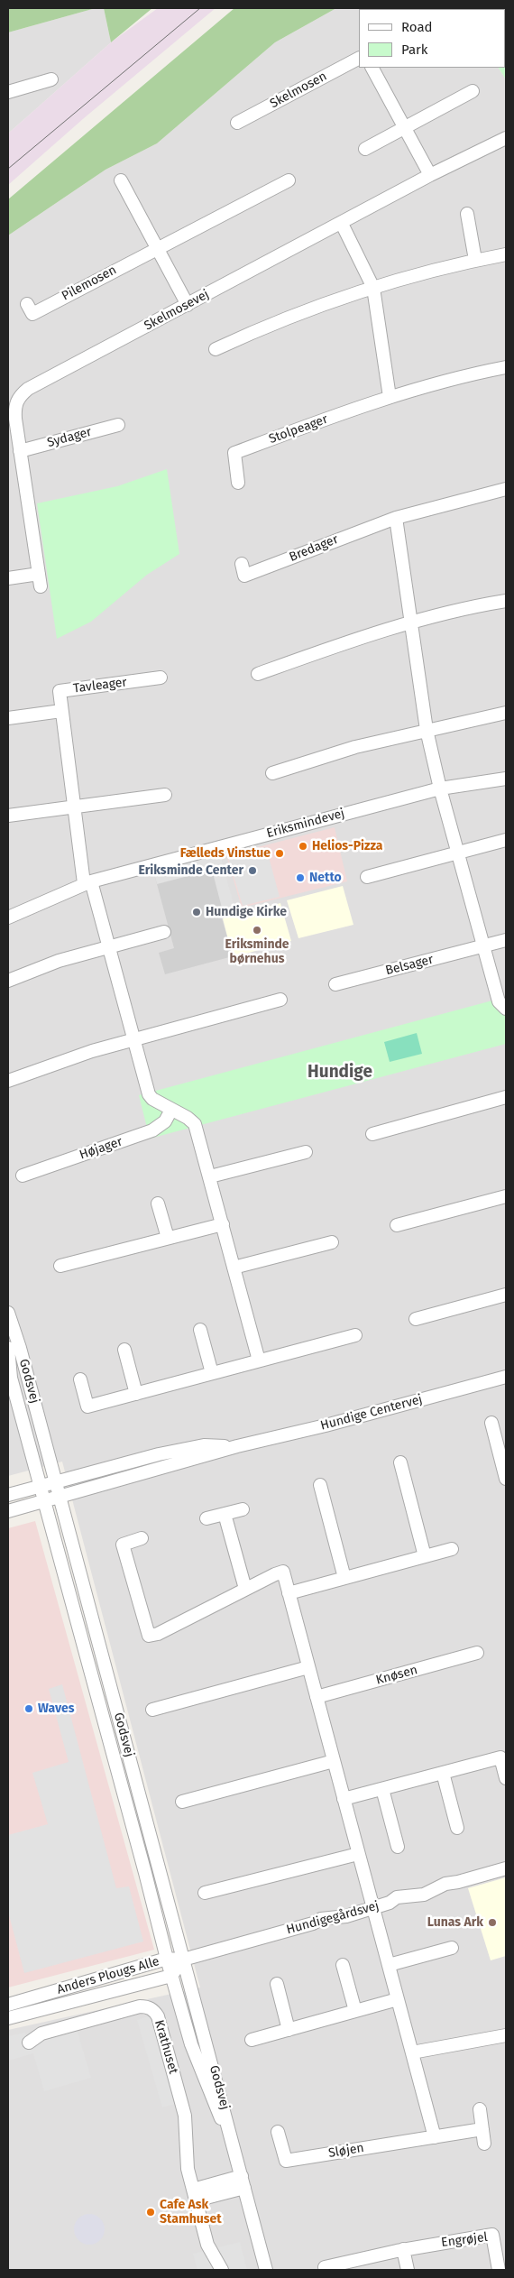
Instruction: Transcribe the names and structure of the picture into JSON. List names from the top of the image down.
{
  "streets": {
    "street": [
      "Skelmosen",
      "Pilemosen",
      "Skelmosevej",
      "Stolpeager",
      "Sydager",
      "Bredager",
      "Tavleager",
      "Eriksmindevej",
      "Belsager",
      "Højager",
      "Godsvej",
      "Hundige Centervej",
      "Knøsen",
      "Hundigegårdsvej",
      "Anders Plougs Alle",
      "Krathuset",
      "Sløjen",
      "Engrøjel"
    ]
  },
  "crossings": [
    ["Skelmosevej", "Sydager"],
    ["Tavleager", "Eriksmindevej"],
    ["Godsvej", "Hundige Centervej"],
    ["Godsvej", "Hundigegårdsvej"],
    ["Godsvej", "Anders Plougs Alle"],
    ["Hundigegårdsvej", "Anders Plougs Alle"]
  ],
  "districts": ["Hundige"],
  "places": [
    "Helios-Pizza",
    "Fælleds Vinstue",
    "Eriksminde Center",
    "Netto",
    "Hundige Kirke",
    "Eriksminde børnehus",
    "Waves",
    "Lunas Ark",
    "Cafe Ask Stamhuset"
  ],
  "legend": ["Road", "Park"]
}
